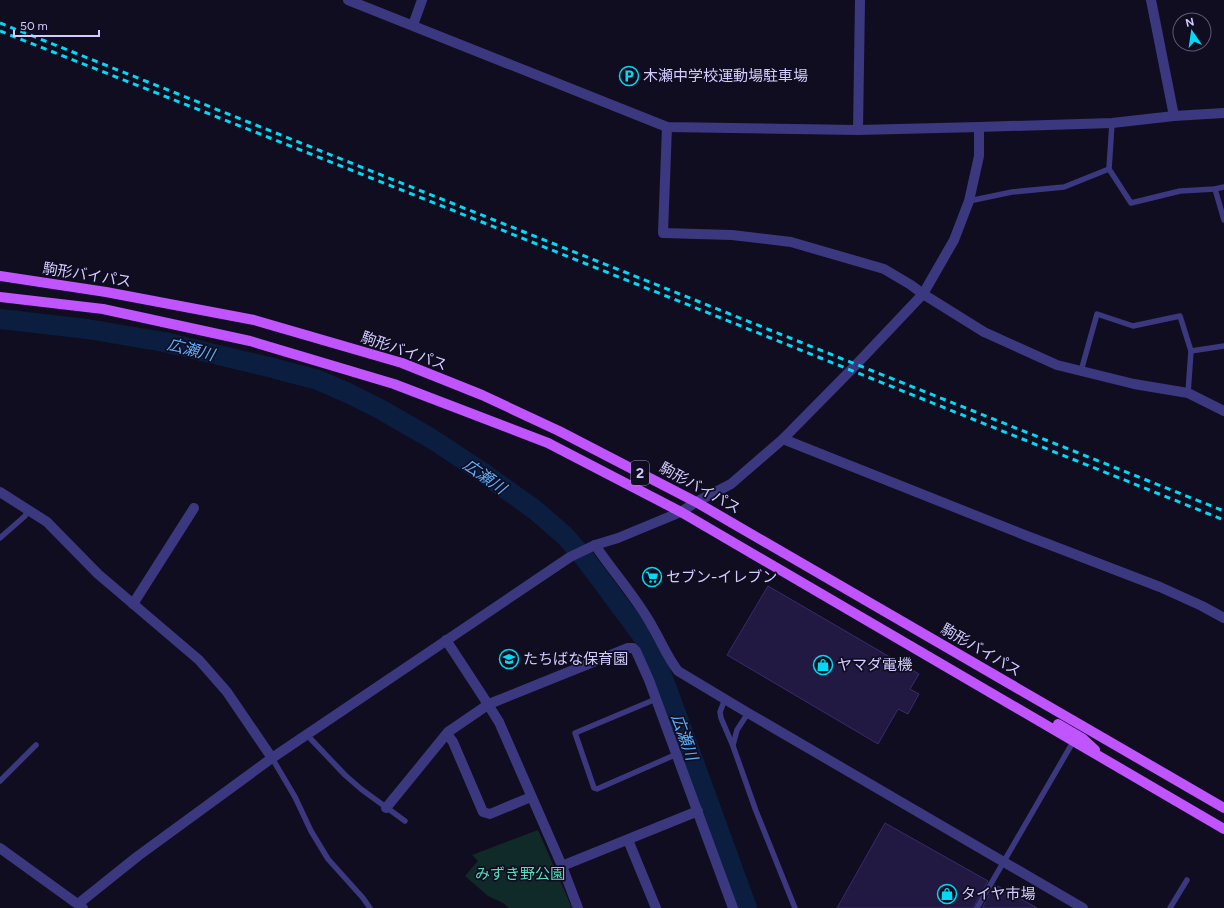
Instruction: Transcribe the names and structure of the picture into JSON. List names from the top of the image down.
{
  "streets": {
    "main road": ["駒形バイパス", "2"]
  },
  "water": ["広瀬川"],
  "parks": ["みずき野公園"],
  "places": {
    "parking": ["木瀬中学校運動場駐車場"],
    "supermarket": ["セブン-イレブン"],
    "school or university": ["たちばな保育園"],
    "shop": ["ヤマダ電機", "タイヤ市場"]
  },
  "scale_bar": "50 m",
  "north": "top"
}
